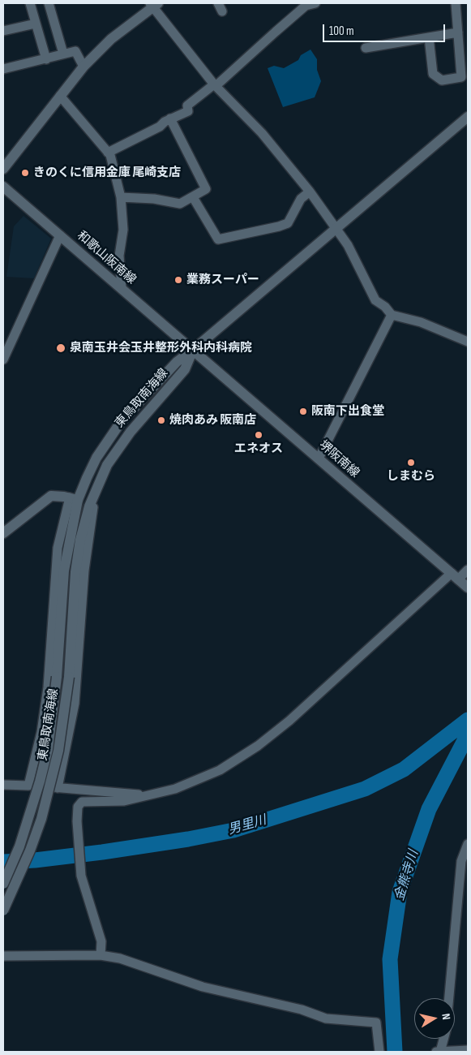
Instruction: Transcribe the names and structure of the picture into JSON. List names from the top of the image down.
{
  "streets": {
    "main road": ["和歌山阪南線", "東鳥取南海線", "堺阪南線"]
  },
  "crossings": [
    ["和歌山阪南線", "東鳥取南海線"],
    ["和歌山阪南線", "堺阪南線"],
    ["東鳥取南海線", "堺阪南線"]
  ],
  "water": ["男里川", "金熊寺川"],
  "places": [
    "きのくに信用金庫 尾崎支店",
    "業務スーパー",
    "泉南玉井会玉井整形外科内科病院",
    "阪南下出食堂",
    "焼肉あみ 阪南店",
    "エネオス",
    "しまむら"
  ],
  "scale_bar": "100 m",
  "north": "right"
}
